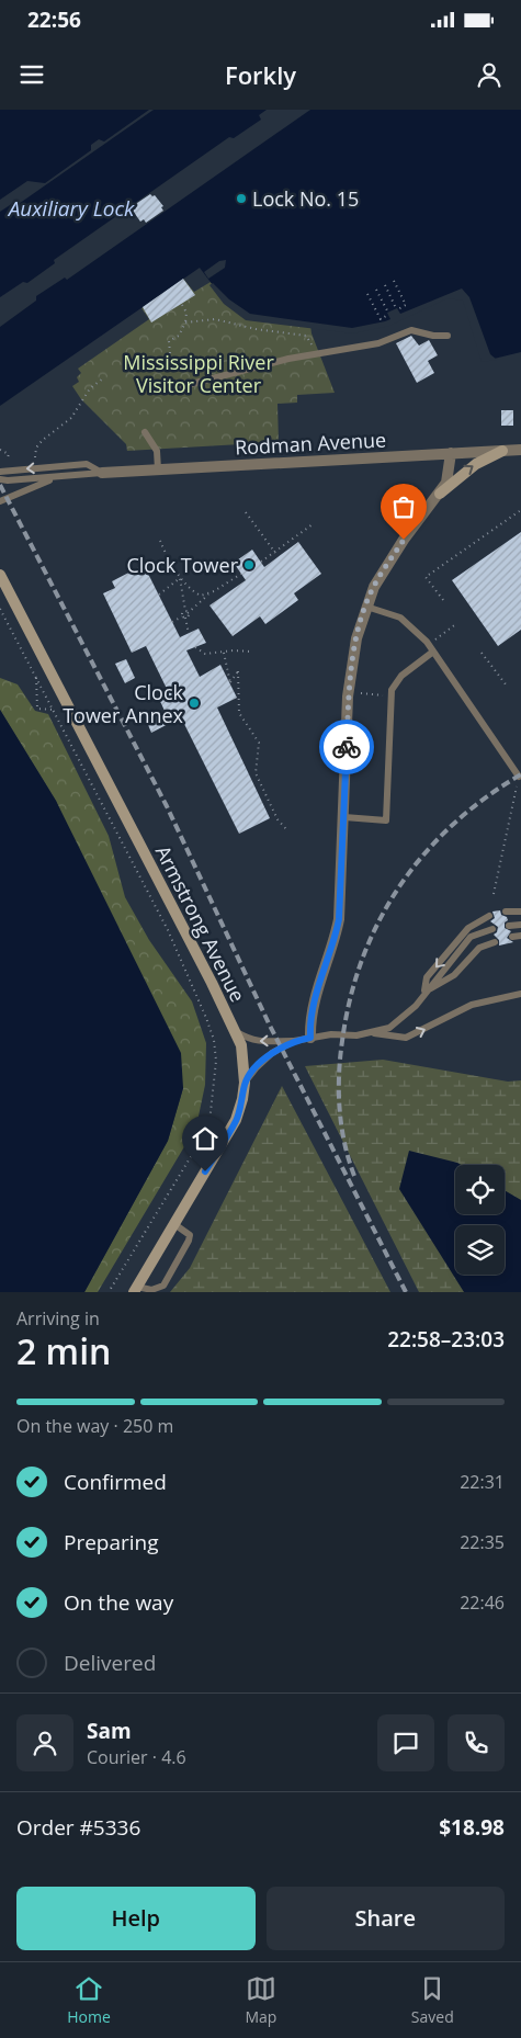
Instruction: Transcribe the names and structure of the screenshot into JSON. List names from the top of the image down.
{
  "streets": {
    "street": ["Rodman Avenue", "Armstrong Avenue"]
  },
  "water": ["Auxiliary Lock"],
  "parks": ["Mississippi River Visitor Center"],
  "places": ["Lock No. 15", "Clock Tower", "Clock Tower Annex"],
  "page": {
    "status": "22:56",
    "header": "Forkly",
    "heading": ["2 min", "Arriving in", "22:58–23:03"],
    "panel": [
      "Sam",
      "Courier · 4.6",
      "Order #5336",
      "$18.98"
    ],
    "bar": "On the way · 250 m",
    "list": [
      ["Confirmed", "22:31"],
      ["Preparing", "22:35"],
      ["On the way", "22:46"],
      "Delivered"
    ],
    "buttons": ["Help", "Share"],
    "tabs": ["Home", "Map", "Saved"]
  }
}
